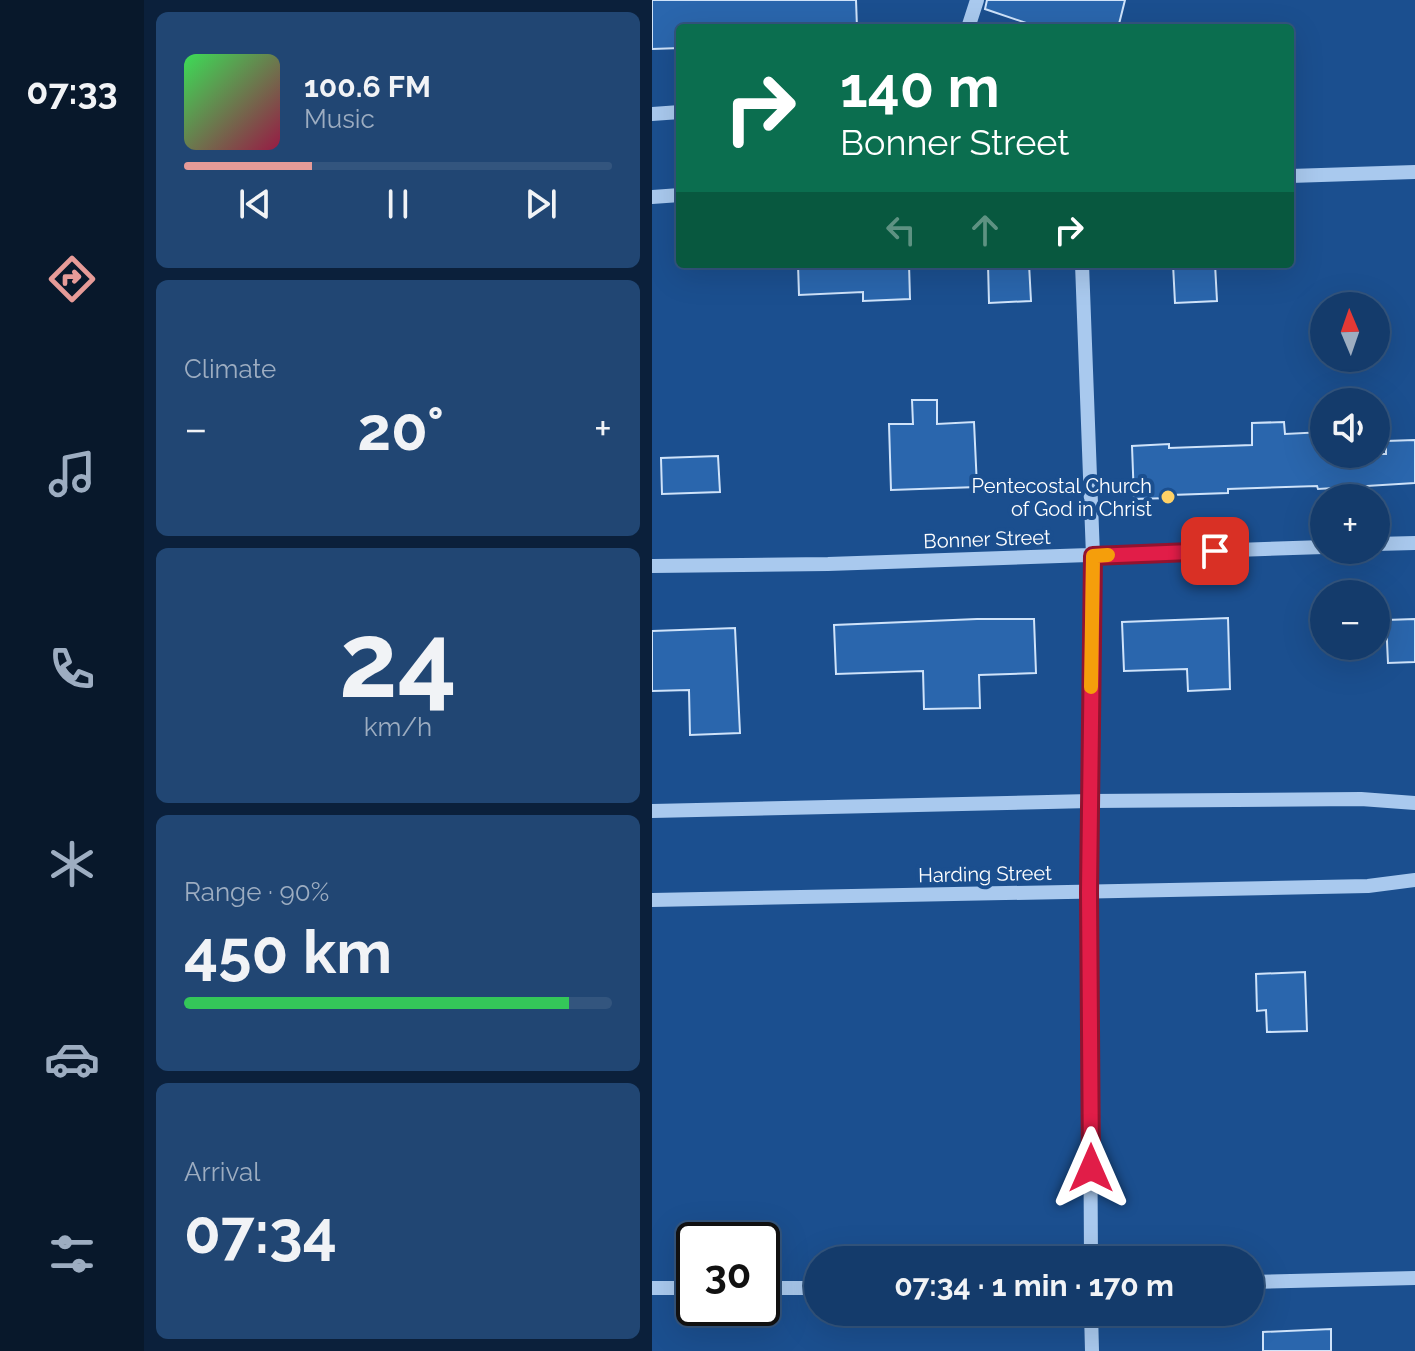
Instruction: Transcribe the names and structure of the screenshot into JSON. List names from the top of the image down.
{
  "streets": {
    "street": ["Bonner Street", "Harding Street"]
  },
  "places": ["Pentecostal Church of God in Christ"],
  "north": "top",
  "page": {
    "tabs": "07:33",
    "turn": ["140 m", "Bonner Street"],
    "song": ["100.6 FM", "Music"],
    "tile": [
      "Climate",
      ["24", "km/h"],
      ["Range · 90%", "450 km"],
      ["Arrival", "07:34"]
    ],
    "map_buttons": ["+", "−"],
    "heat": ["−", "20°", "+"],
    "limit": "30",
    "trip": "07:34 · 1 min · 170 m"
  }
}
